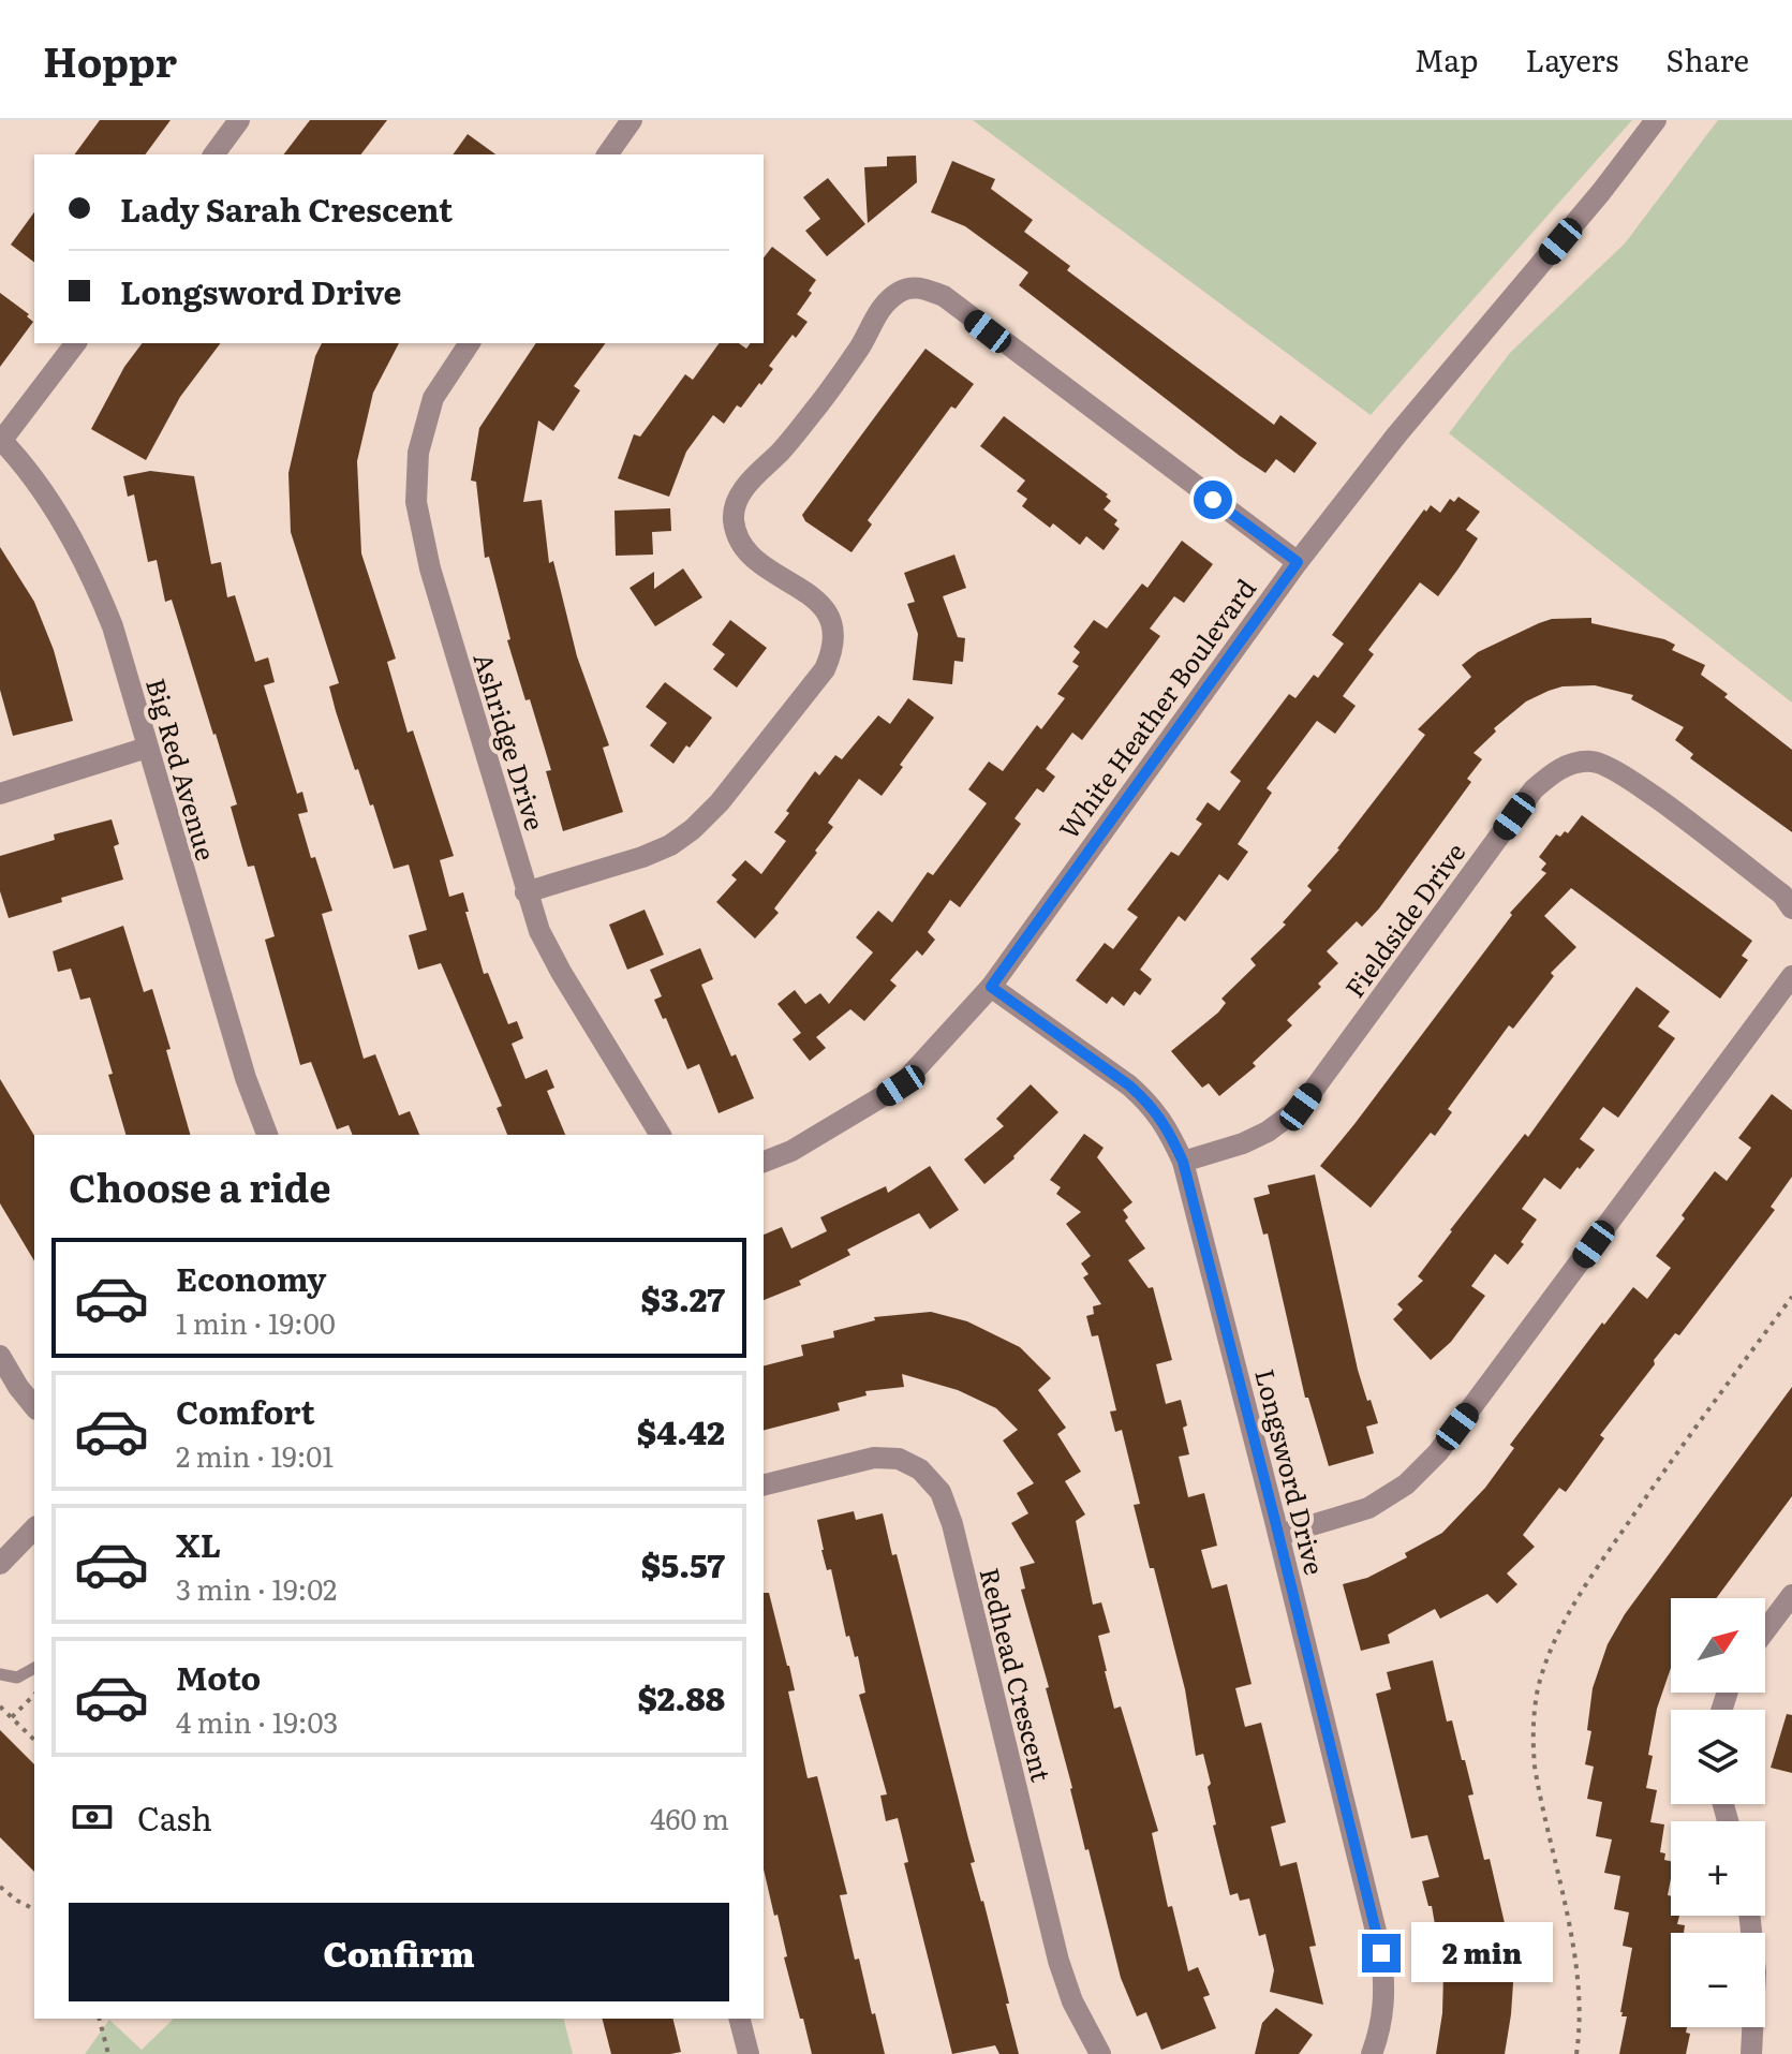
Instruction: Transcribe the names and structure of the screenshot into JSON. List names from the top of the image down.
{
  "streets": {
    "street": [
      "White Heather Boulevard",
      "Ashridge Drive",
      "Big Red Avenue",
      "Fieldside Drive",
      "Longsword Drive",
      "Redhead Crescent"
    ]
  },
  "crossings": [
    ["White Heather Boulevard", "Longsword Drive"],
    ["Fieldside Drive", "Longsword Drive"]
  ],
  "north": "top right",
  "page": {
    "header": "Hoppr",
    "nav": ["Map", "Layers", "Share"],
    "banner": ["Lady Sarah Crescent", "Longsword Drive"],
    "heading": "Choose a ride",
    "list": [
      {
        "name": "Economy",
        "note": "1 min · 19:00",
        "value": "$3.27"
      },
      {
        "name": "Comfort",
        "note": "2 min · 19:01",
        "value": "$4.42"
      },
      {
        "name": "XL",
        "note": "3 min · 19:02",
        "value": "$5.57"
      },
      {
        "name": "Moto",
        "note": "4 min · 19:03",
        "value": "$2.88"
      }
    ],
    "map_buttons": ["+", "−"],
    "pay": ["Cash", "460 m"],
    "buttons": "Confirm",
    "bubble": "2 min"
  }
}
